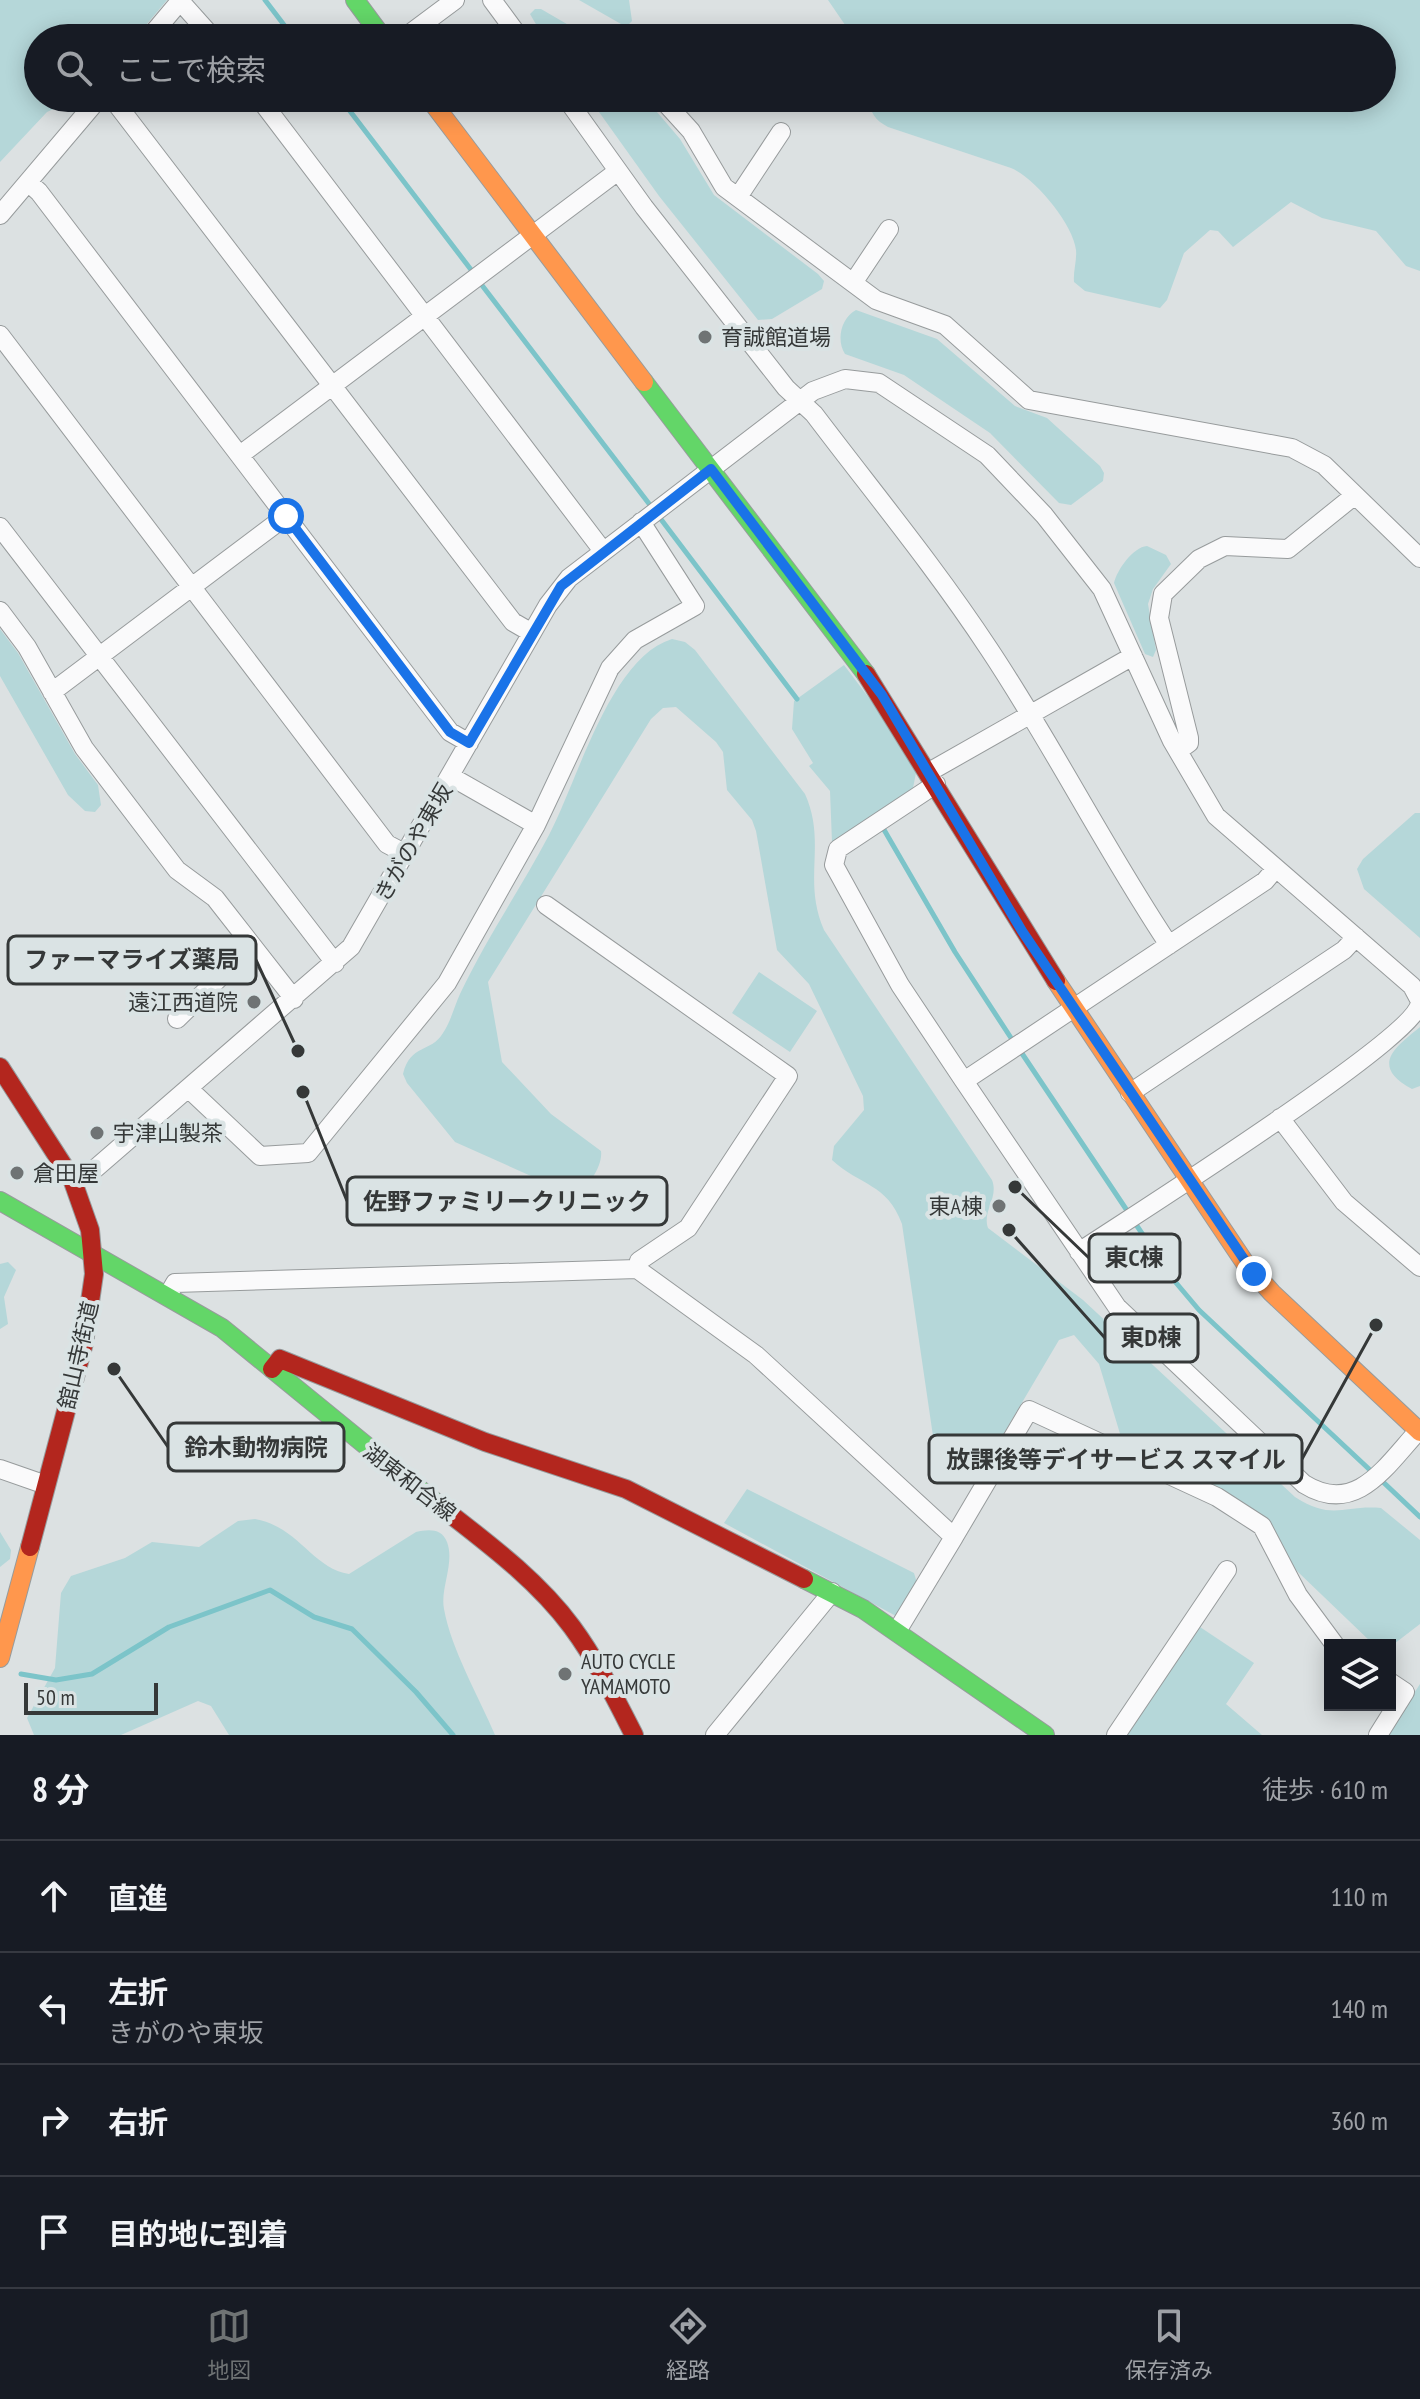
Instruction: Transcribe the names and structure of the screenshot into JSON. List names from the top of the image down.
{
  "streets": {
    "street": ["きがのや東坂", "舘山寺街道", "湖東和合線"]
  },
  "crossings": [
    ["きがのや東坂", "舘山寺街道"],
    ["舘山寺街道", "湖東和合線"]
  ],
  "places": [
    "育誠館道場",
    "遠江西道院",
    "ファーマライズ薬局",
    "佐野ファミリークリニック",
    "宇津山製茶",
    "倉田屋",
    "東C棟",
    "東A棟",
    "東D棟",
    "放課後等デイサービス スマイル",
    "鈴木動物病院",
    "AUTO CYCLE YAMAMOTO"
  ],
  "scale_bar": "50 m",
  "page": {
    "search": "ここで検索",
    "scale": "50 m",
    "heading": ["8 分", "徒歩 · 610 m"],
    "list": [
      ["直進", "110 m"],
      ["左折", "きがのや東坂", "140 m"],
      ["右折", "360 m"],
      "目的地に到着"
    ],
    "nav": ["地図", "経路", "保存済み"]
  }
}
